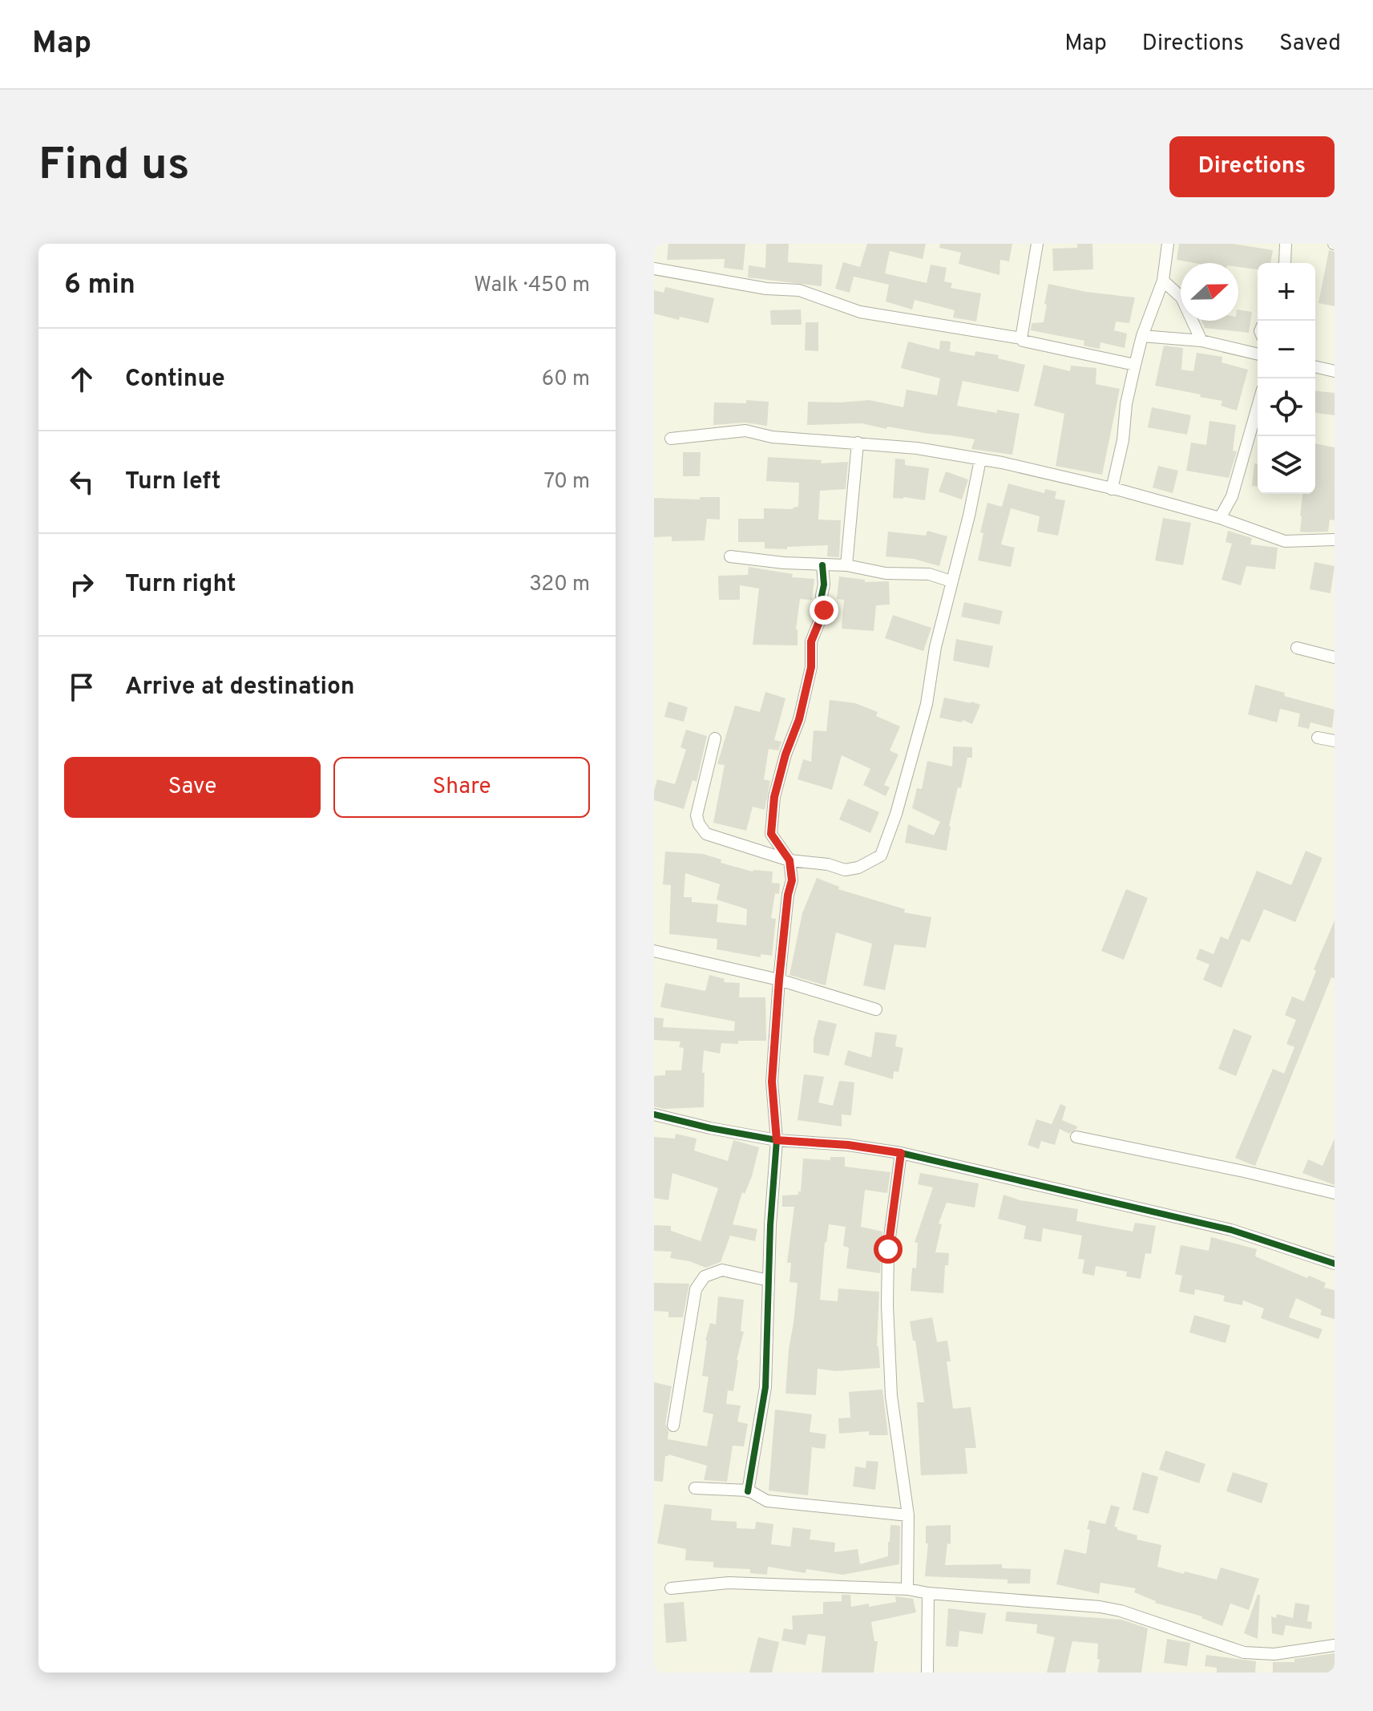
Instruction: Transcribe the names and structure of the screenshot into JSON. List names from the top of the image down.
{
  "north": "right",
  "page": {
    "header": "Map",
    "nav": ["Map", "Directions", "Saved"],
    "buttons": [
      "Directions",
      ["Save", "Share"]
    ],
    "title": "Find us",
    "heading": ["6 min", "Walk · 450 m"],
    "map_buttons": ["+", "−"],
    "list": [
      ["Continue", "60 m"],
      ["Turn left", "70 m"],
      ["Turn right", "320 m"],
      "Arrive at destination"
    ]
  }
}
